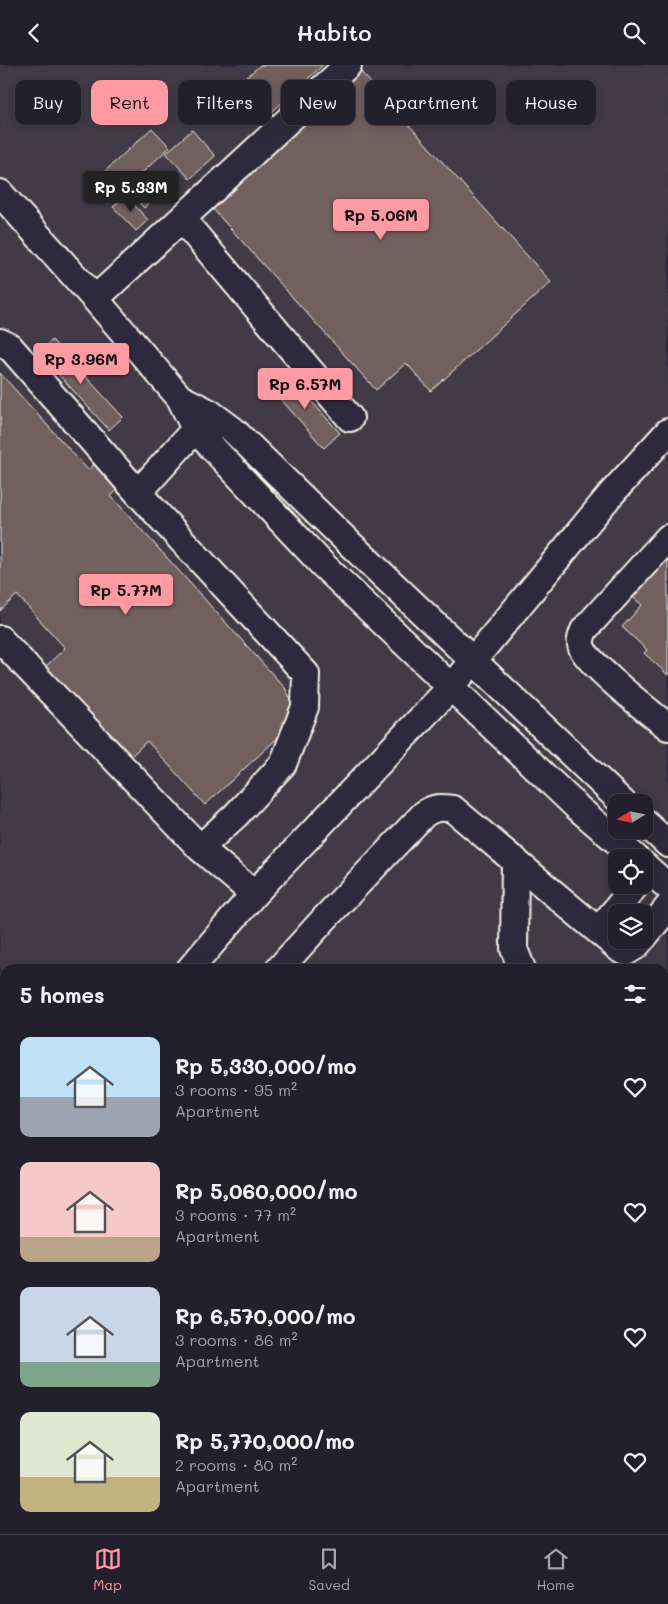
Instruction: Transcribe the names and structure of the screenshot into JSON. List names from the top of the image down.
{
  "north": "left",
  "page": {
    "header": "Habito",
    "chip": [
      "Buy",
      "Rent",
      "Filters",
      "New",
      "Apartment",
      "House"
    ],
    "price": [
      "Rp 5.33M",
      "Rp 5.06M",
      "Rp 3.96M",
      "Rp 6.57M",
      "Rp 5.77M"
    ],
    "heading": "5 homes",
    "list": [
      {
        "name": "Rp 5,330,000/mo",
        "note": "3 rooms · 95 m² · Apartment"
      },
      {
        "name": "Rp 5,060,000/mo",
        "note": "3 rooms · 77 m² · Apartment"
      },
      {
        "name": "Rp 6,570,000/mo",
        "note": "3 rooms · 86 m² · Apartment"
      },
      {
        "name": "Rp 5,770,000/mo",
        "note": "2 rooms · 80 m² · Apartment"
      }
    ],
    "tabs": ["Map", "Saved", "Home"]
  }
}
